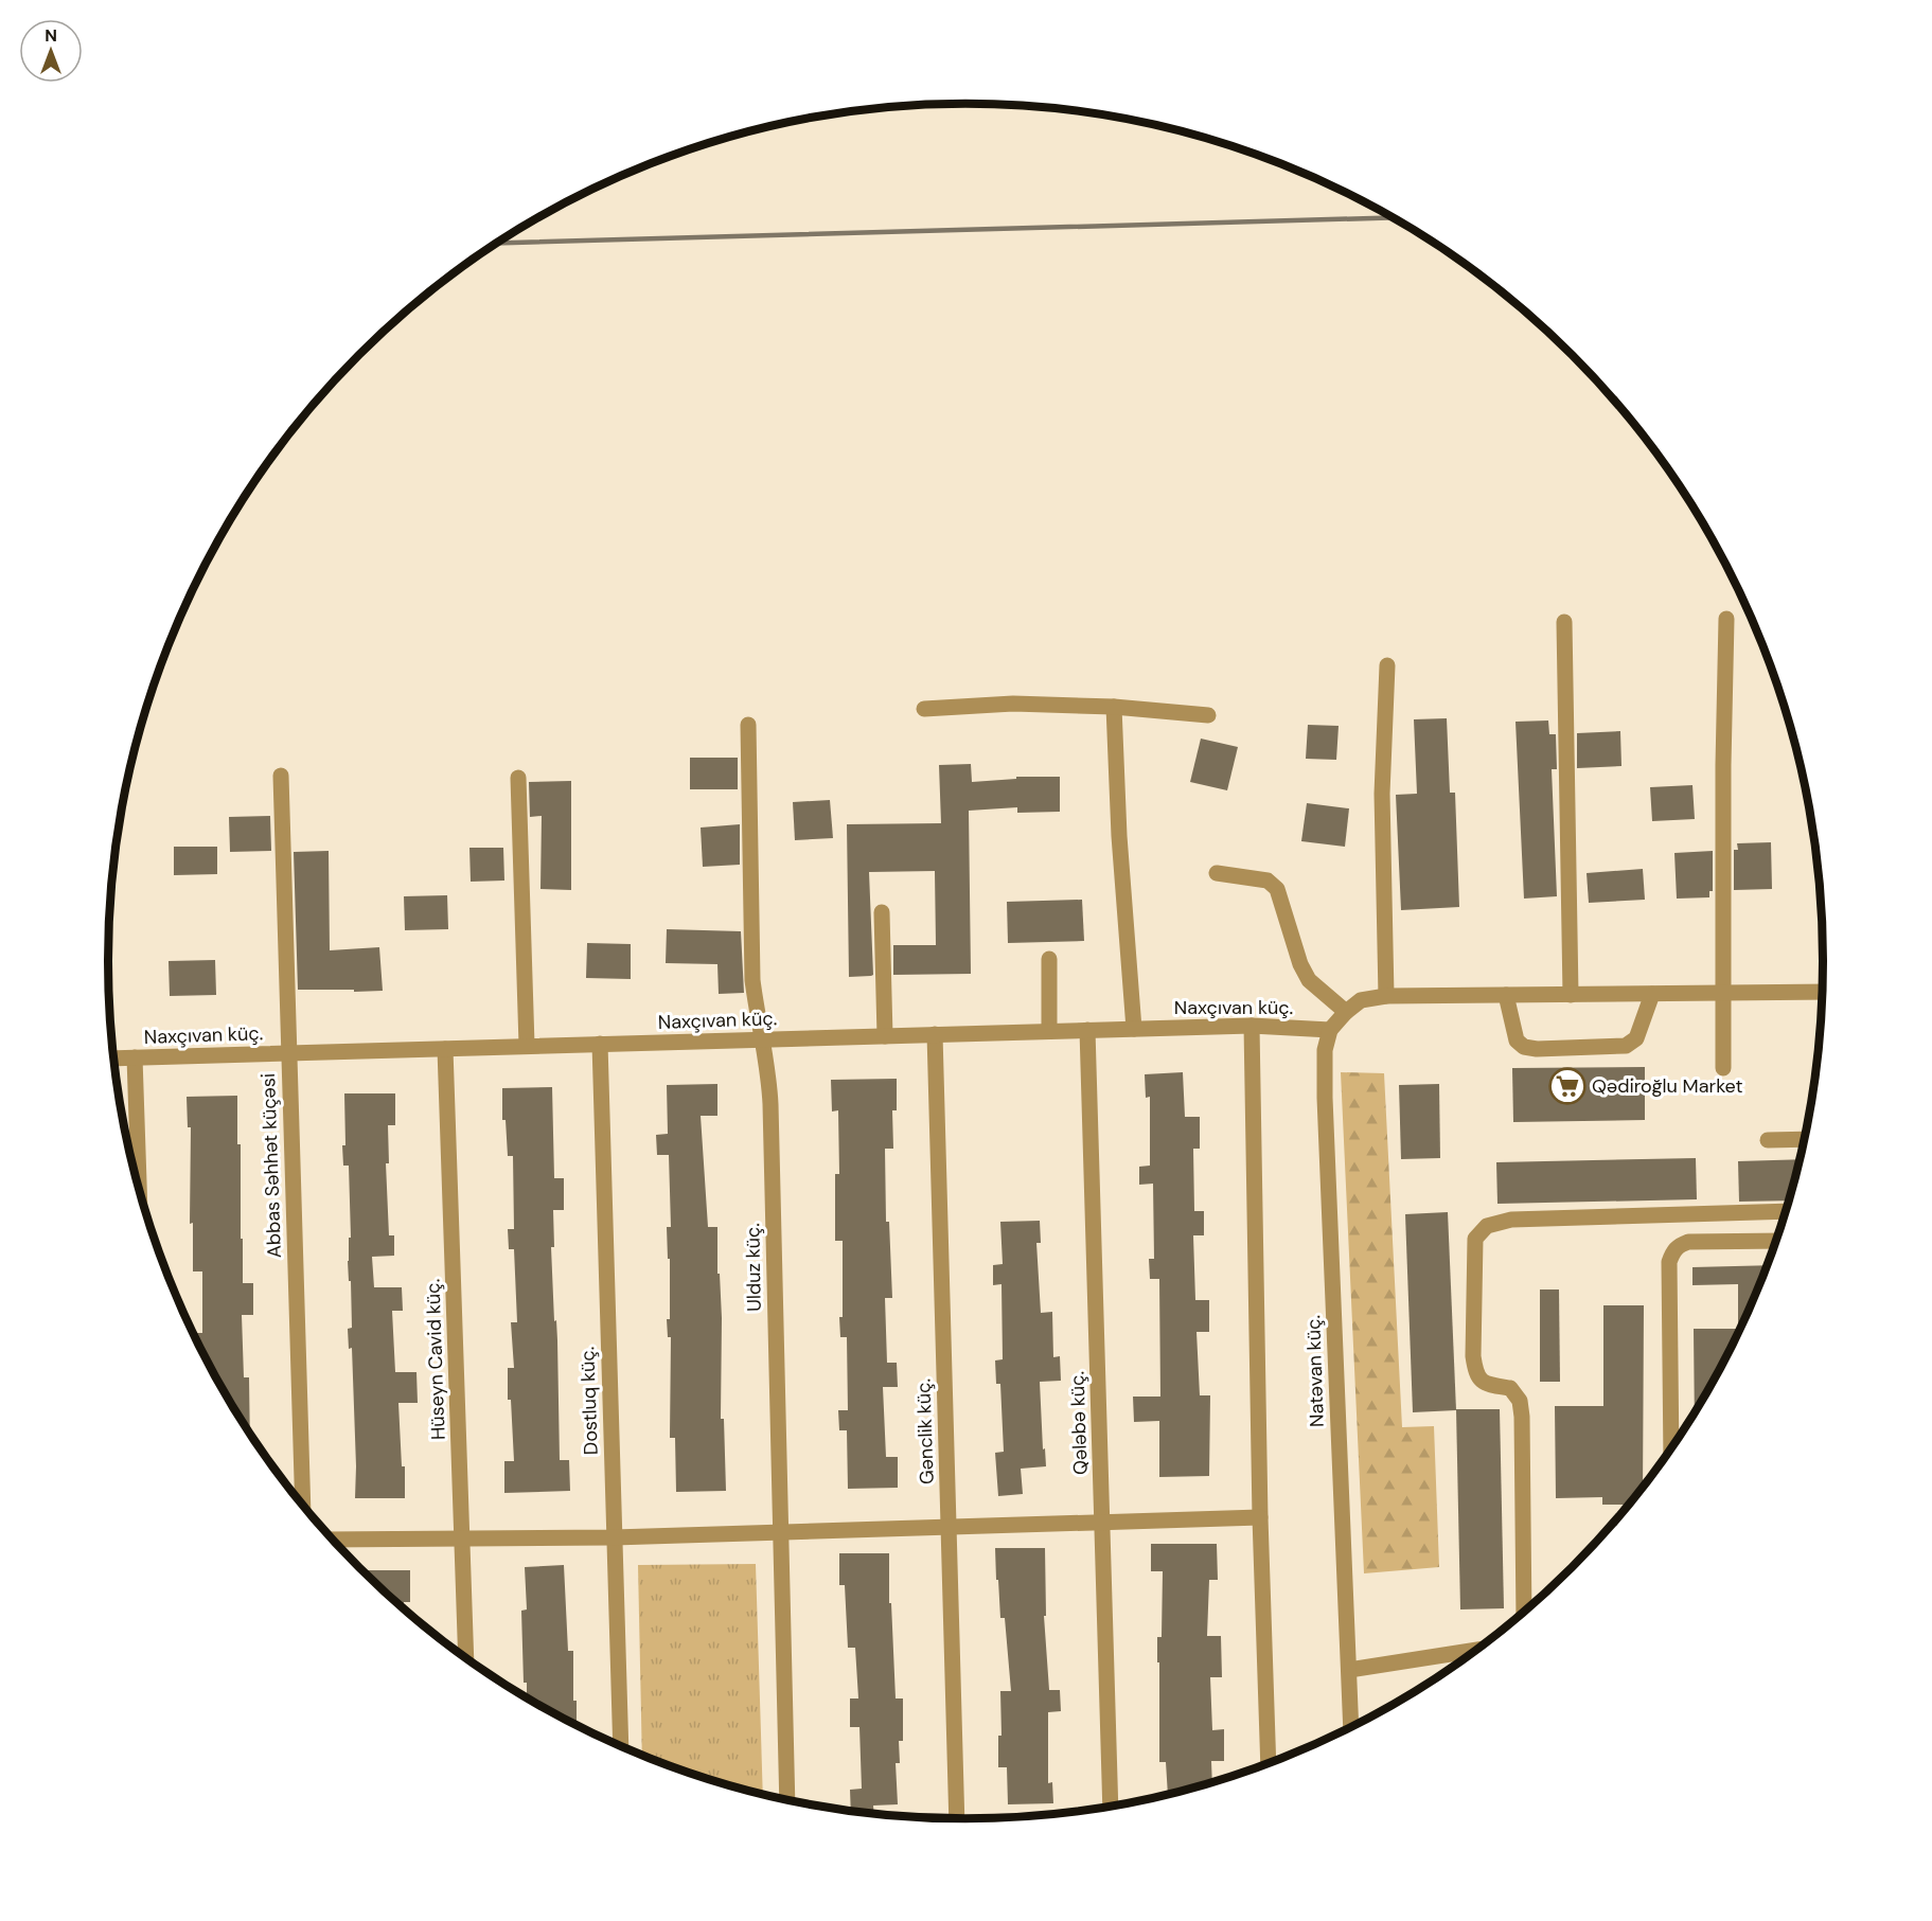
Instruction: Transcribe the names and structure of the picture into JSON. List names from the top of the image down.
{
  "streets": {
    "street": [
      "Naxçıvan küç.",
      "Abbas Səhhət küçəsi",
      "Ulduz küç.",
      "Hüseyn Cavid küç.",
      "Natəvan küç.",
      "Dostluq küç.",
      "Qələbə küç.",
      "Gənclik küç."
    ]
  },
  "crossings": [
    ["Naxçıvan küç.", "Abbas Səhhət küçəsi"],
    ["Naxçıvan küç.", "Ulduz küç."],
    ["Naxçıvan küç.", "Hüseyn Cavid küç."],
    ["Naxçıvan küç.", "Natəvan küç."],
    ["Naxçıvan küç.", "Dostluq küç."],
    ["Naxçıvan küç.", "Qələbə küç."],
    ["Naxçıvan küç.", "Gənclik küç."]
  ],
  "places": {
    "supermarket": ["Qədiroğlu Market"]
  },
  "north": "top"
}
